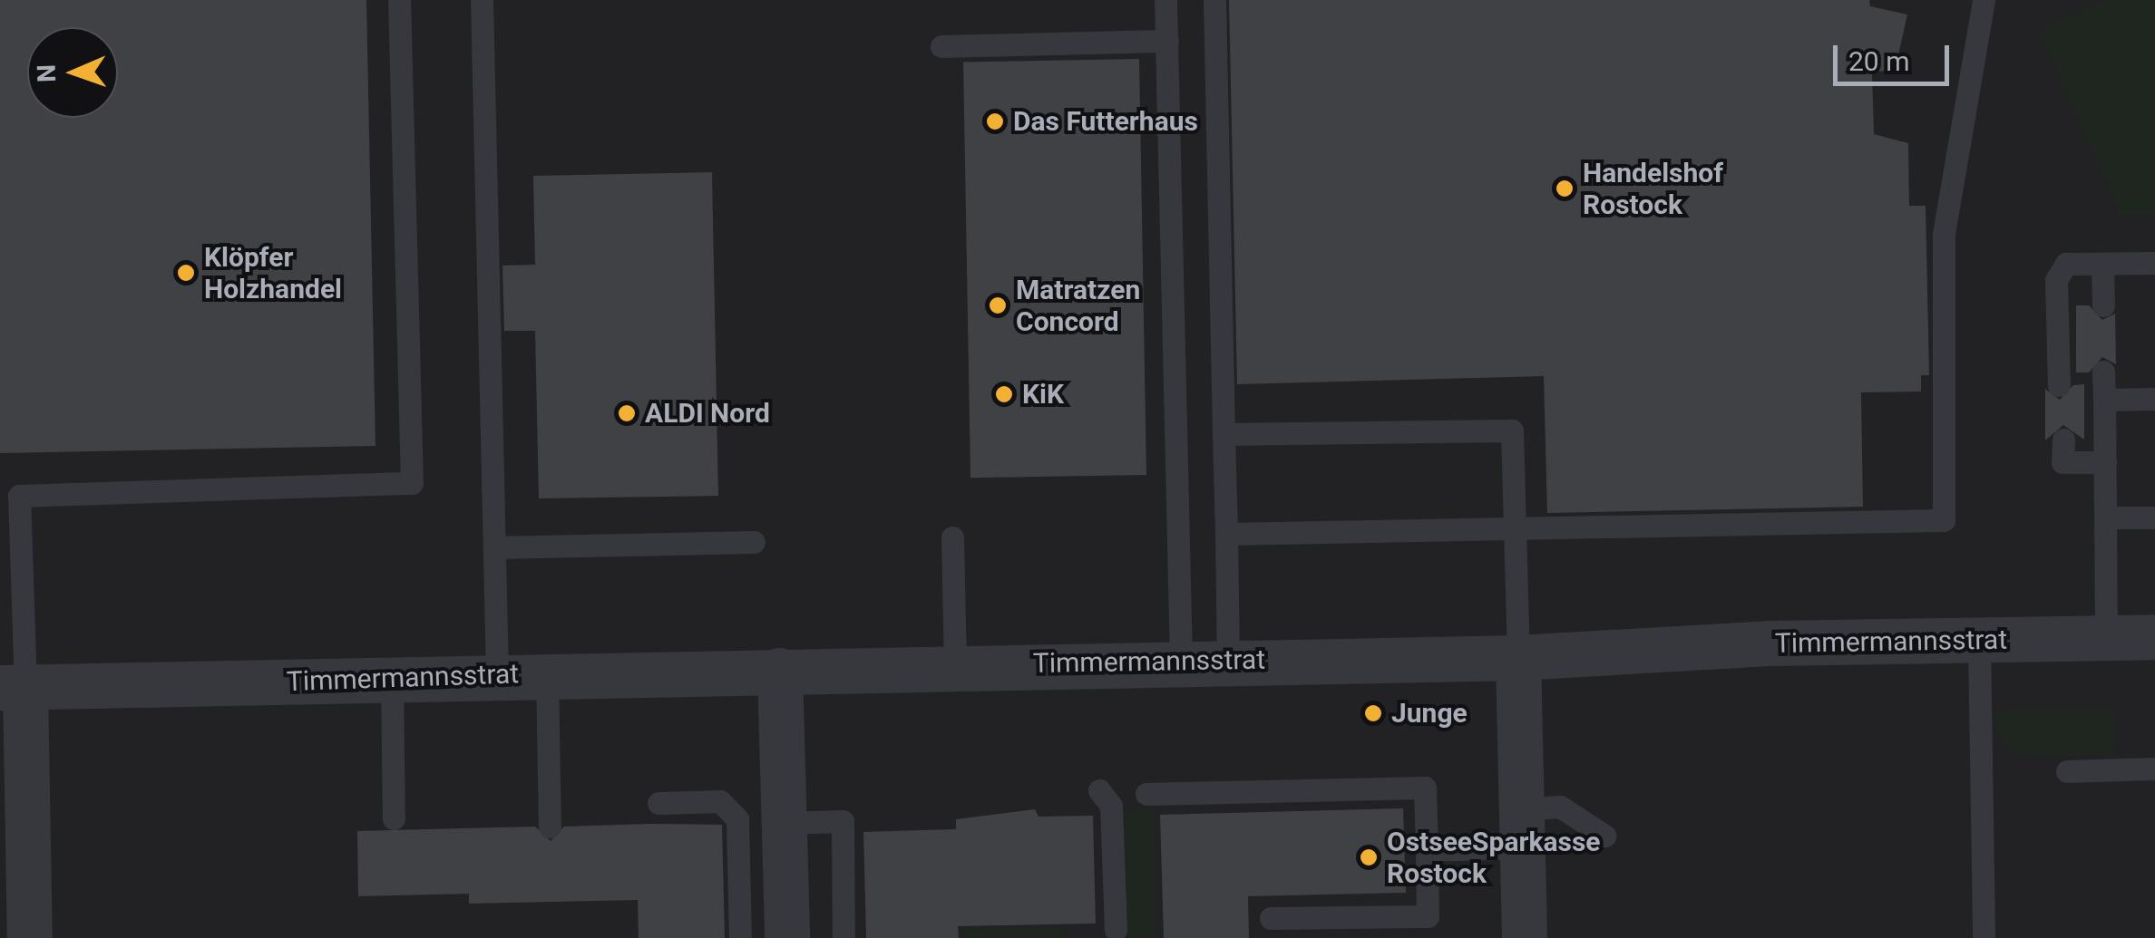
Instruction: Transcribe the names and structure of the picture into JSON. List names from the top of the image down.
{
  "streets": {
    "street": ["Timmermannsstrat"]
  },
  "places": [
    "Das Futterhaus",
    "Handelshof Rostock",
    "Klöpfer Holzhandel",
    "Matratzen Concord",
    "KiK",
    "ALDI Nord",
    "Junge",
    "OstseeSparkasse Rostock"
  ],
  "scale_bar": "20 m",
  "north": "left"
}
